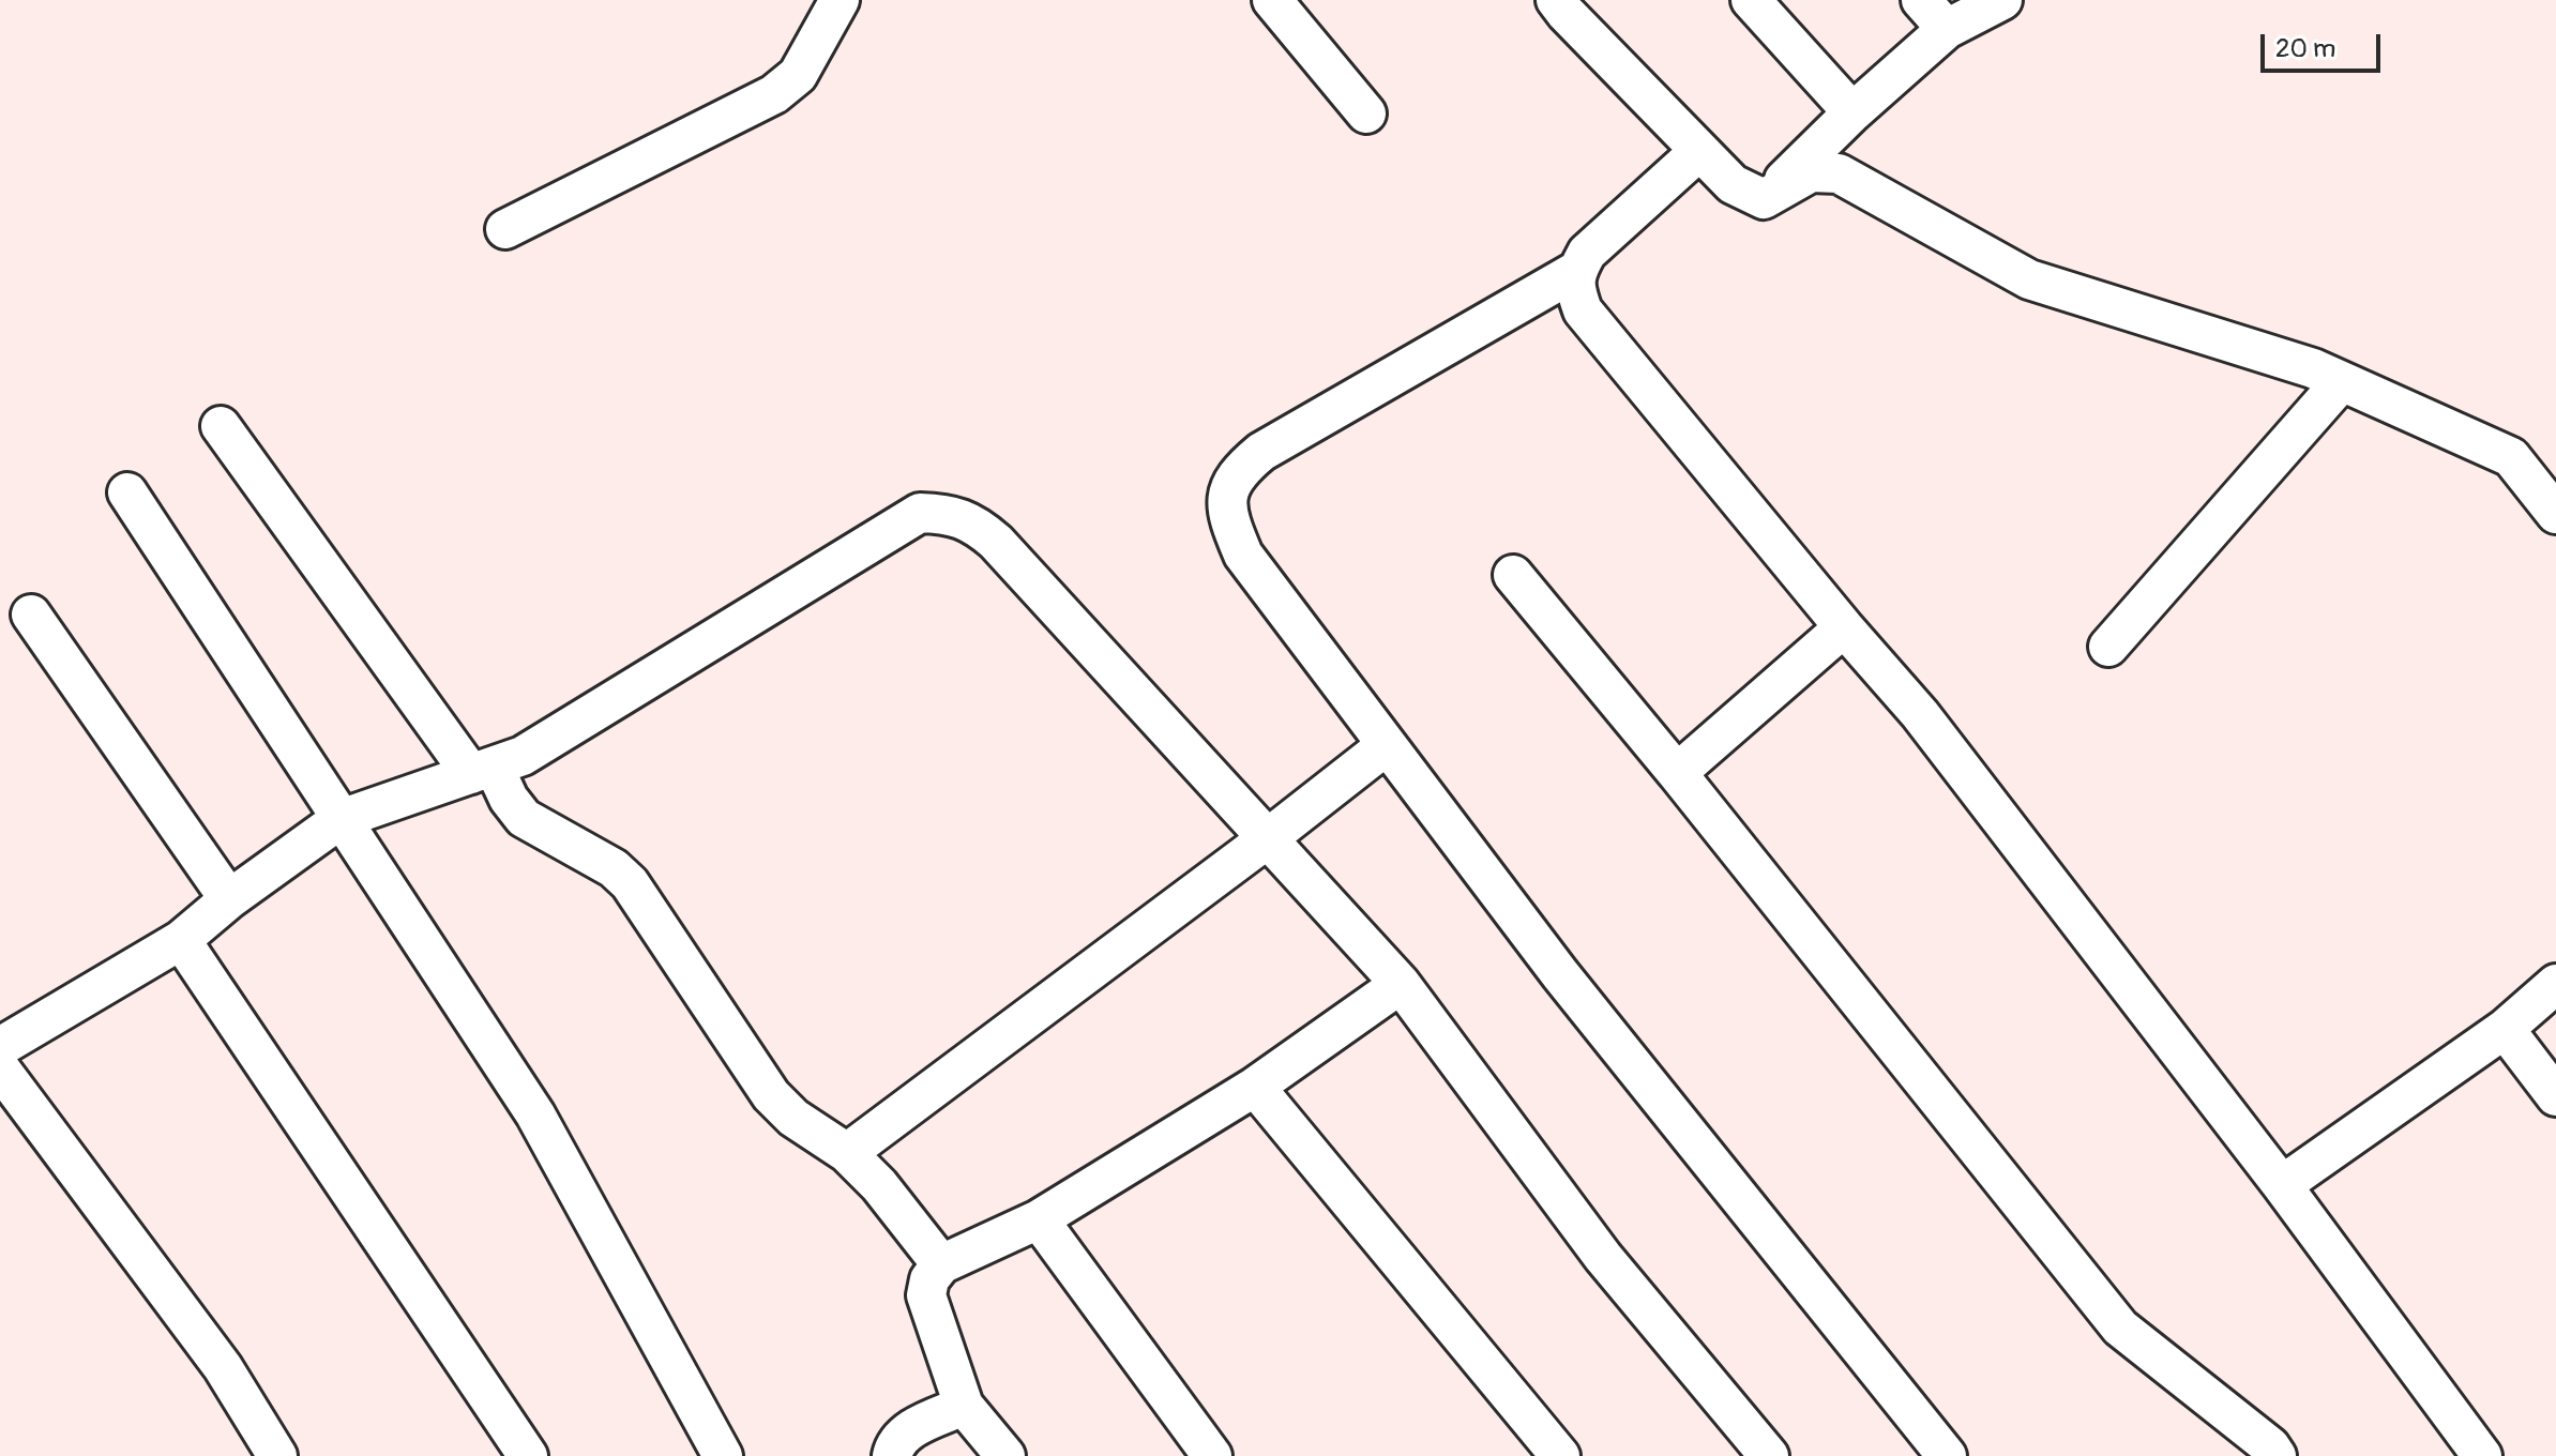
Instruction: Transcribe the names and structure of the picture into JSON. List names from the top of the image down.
{
  "scale_bar": "20 m"
}
